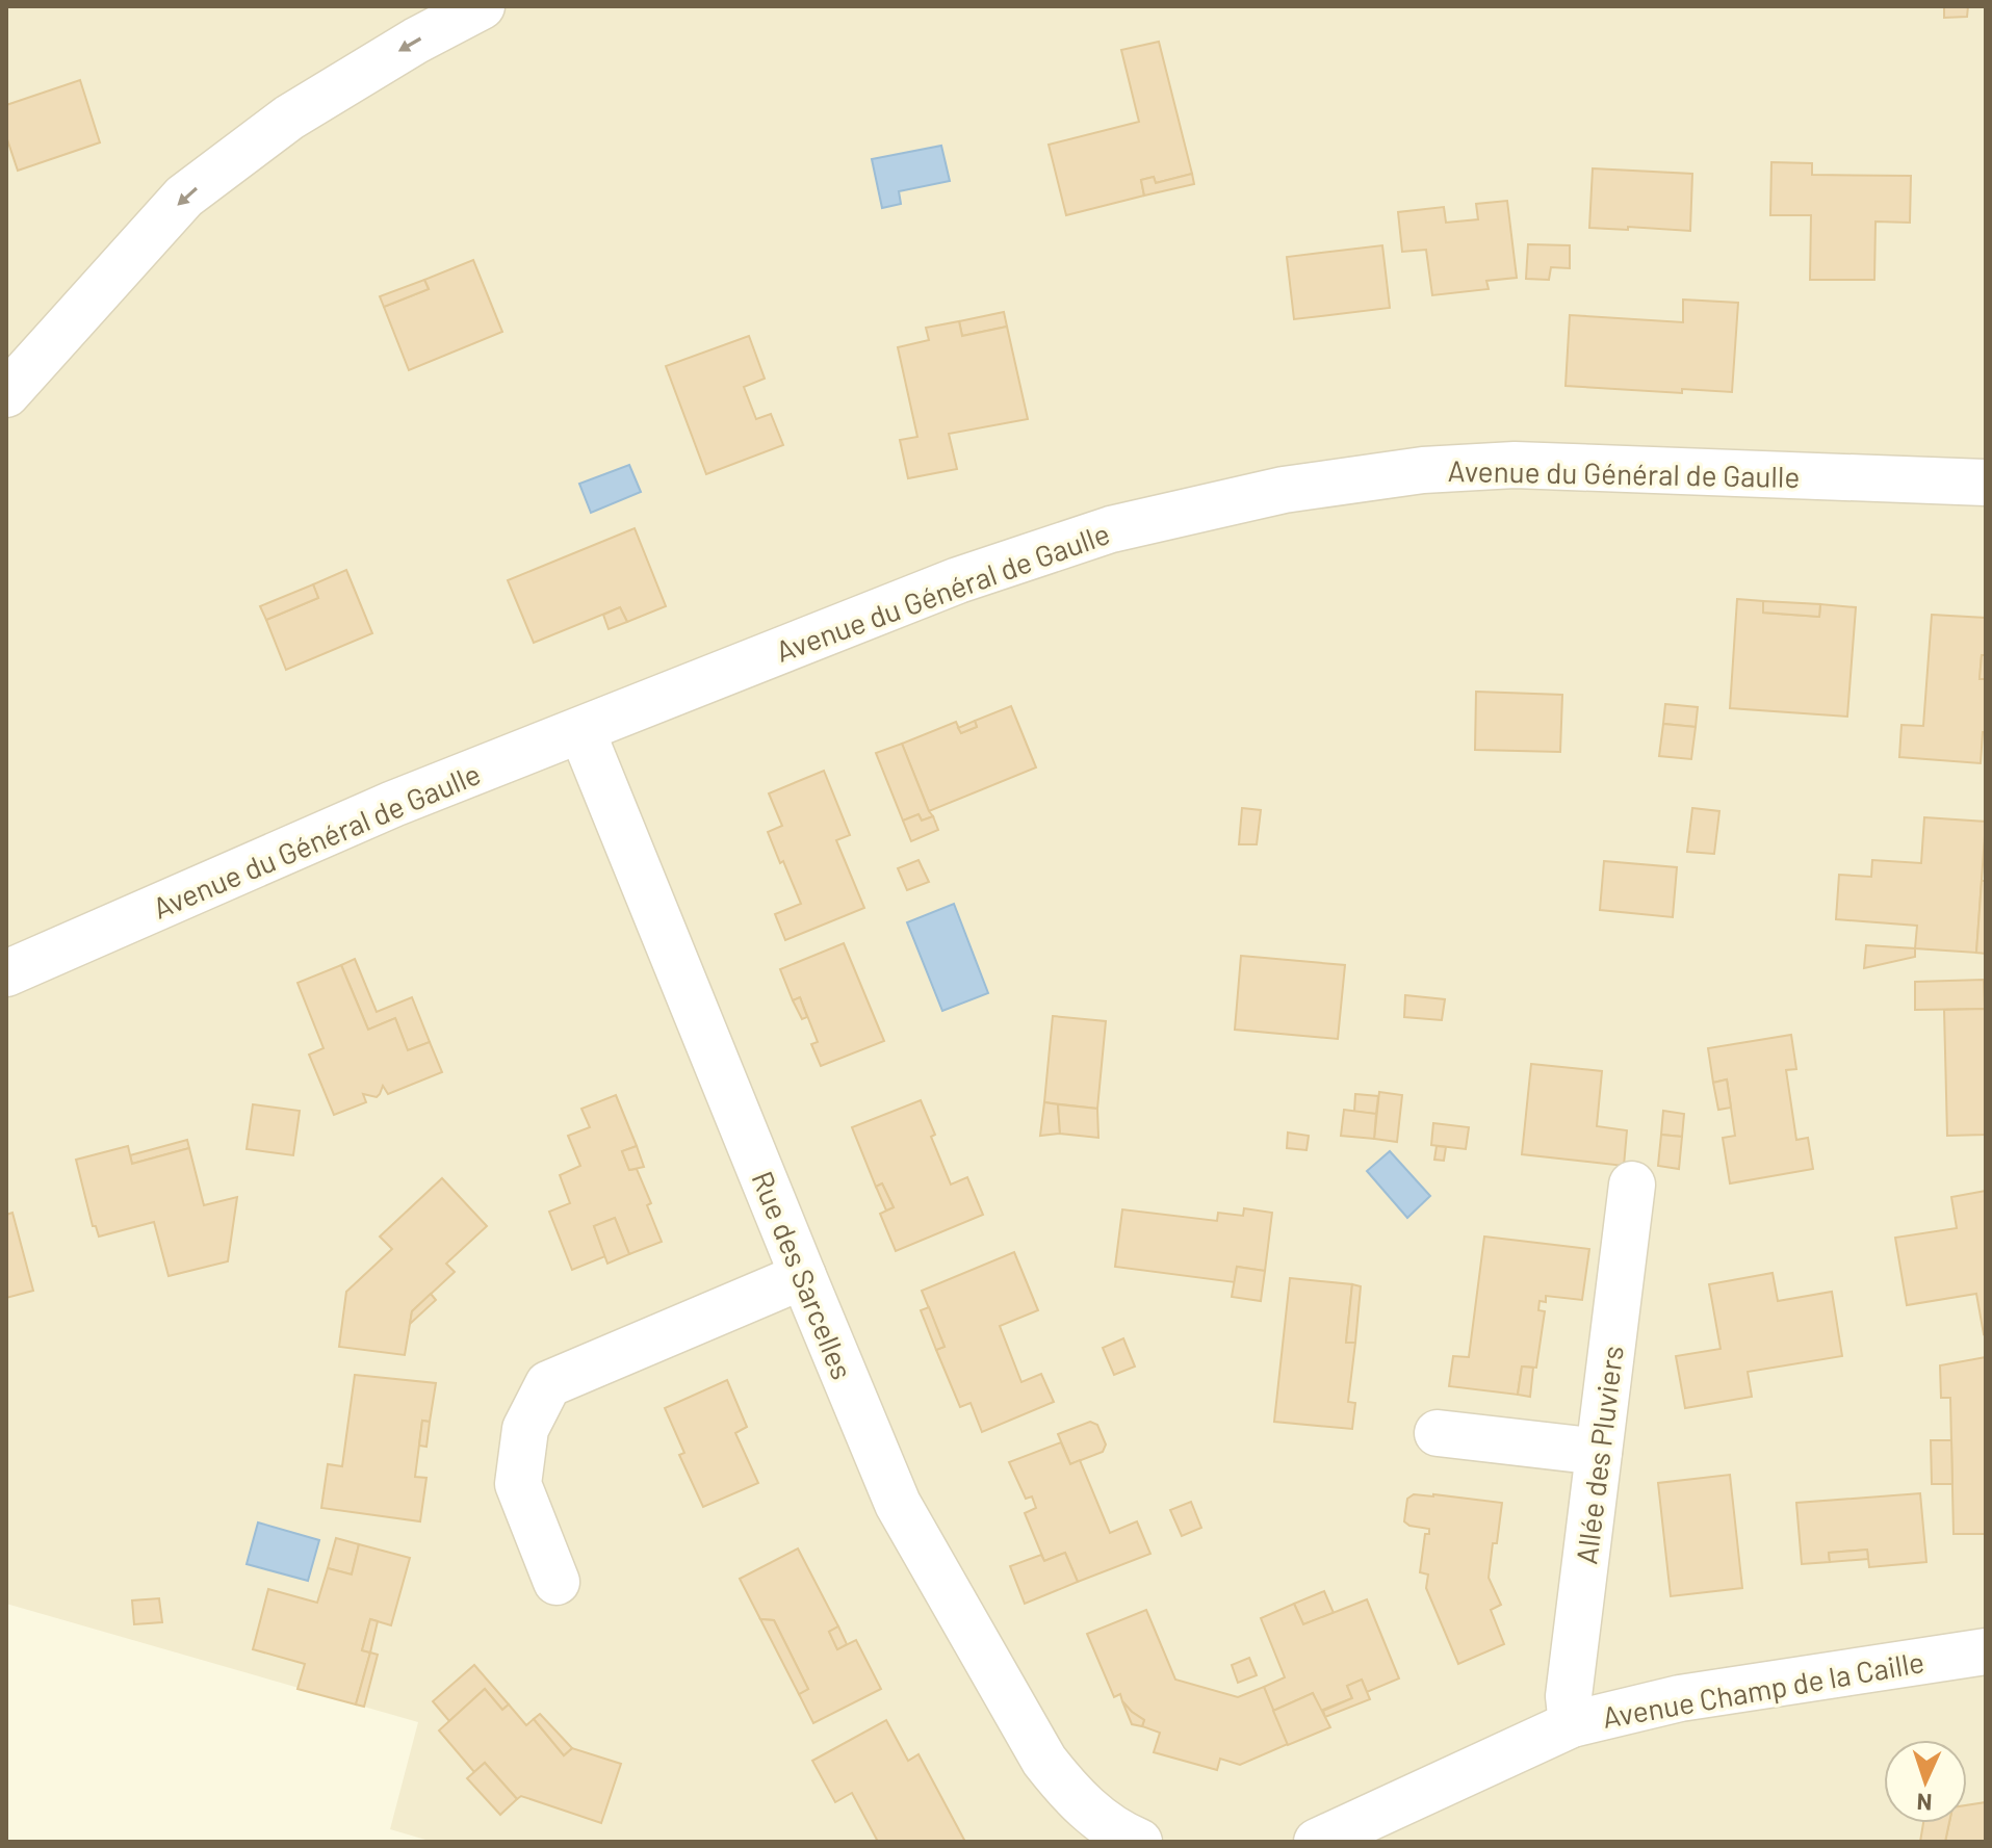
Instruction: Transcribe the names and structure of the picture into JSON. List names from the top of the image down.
{
  "streets": {
    "street": [
      "Avenue du Général de Gaulle",
      "Rue des Sarcelles",
      "Allée des Pluviers",
      "Avenue Champ de la Caille"
    ]
  },
  "crossings": [
    ["Avenue du Général de Gaulle", "Rue des Sarcelles"],
    ["Allée des Pluviers", "Avenue Champ de la Caille"]
  ],
  "north": "bottom"
}
